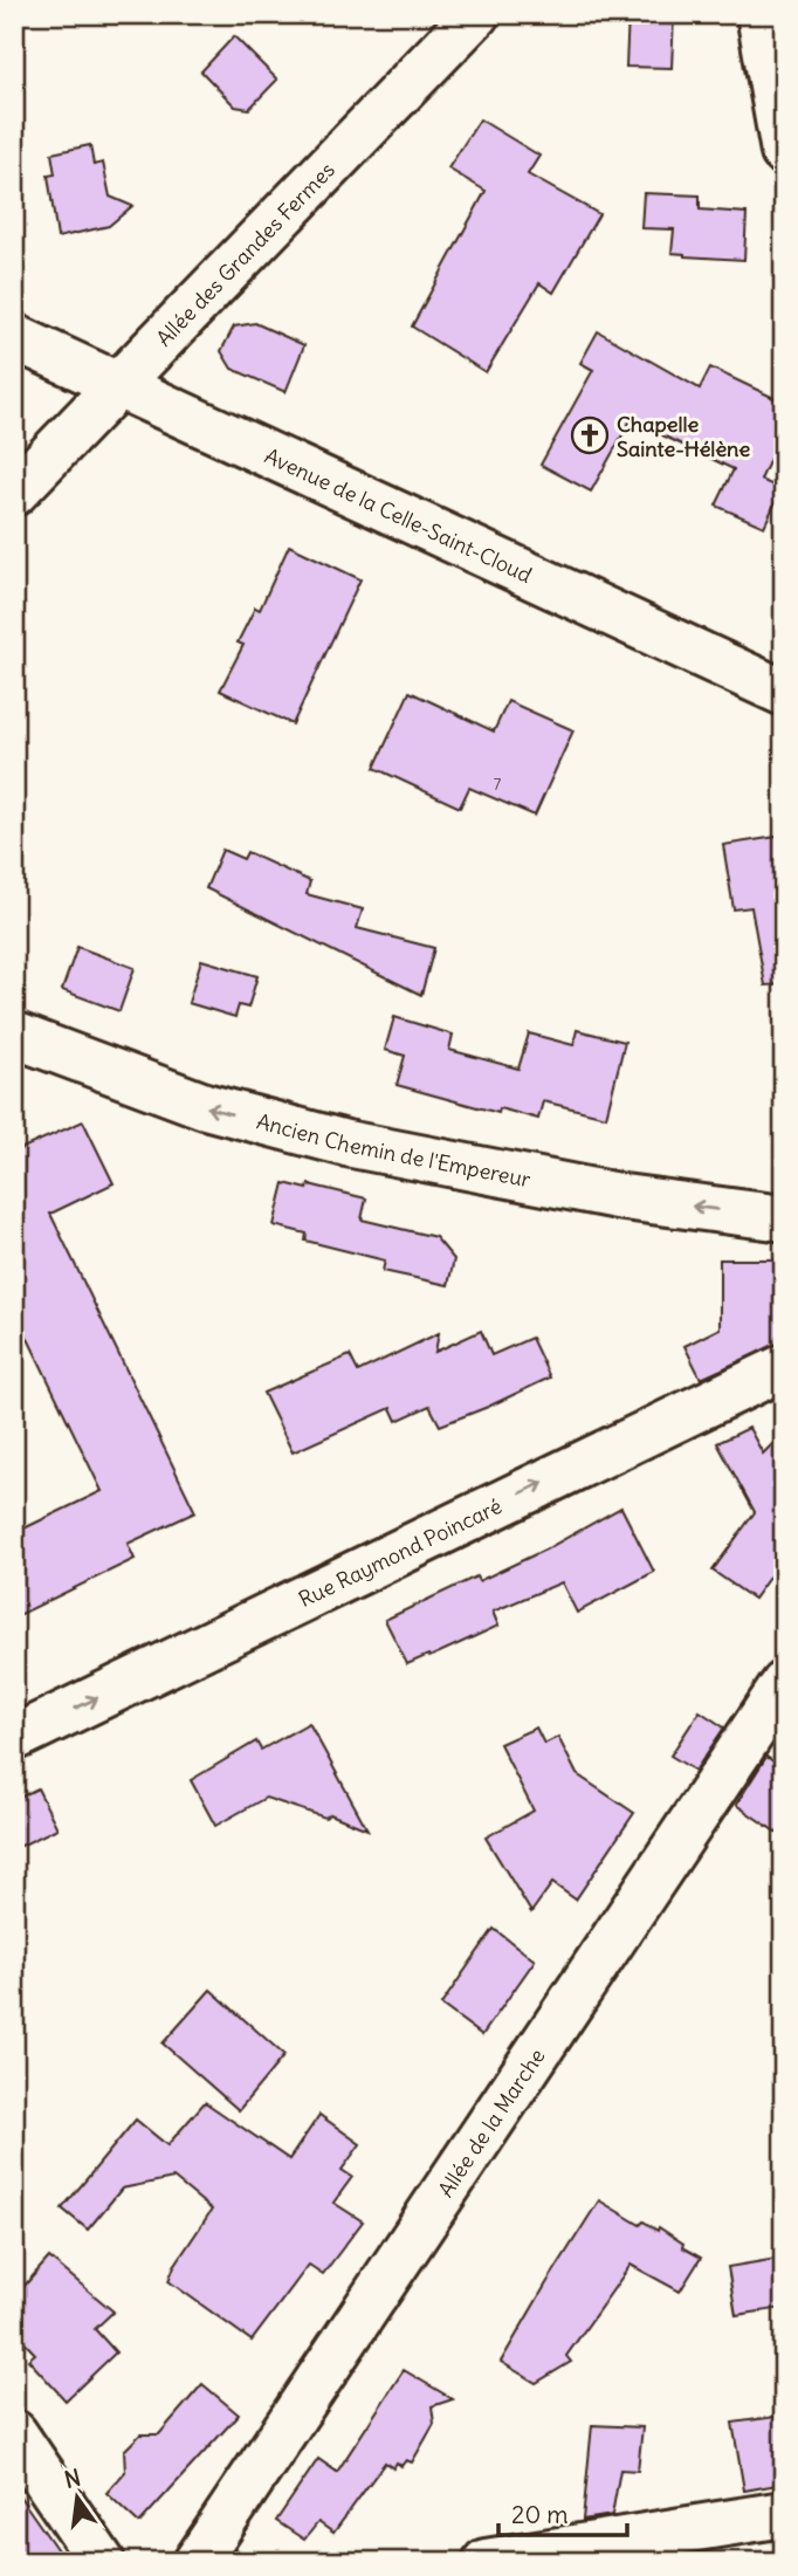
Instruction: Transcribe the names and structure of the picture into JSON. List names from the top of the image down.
{
  "streets": {
    "street": [
      "Allée des Grandes Fermes",
      "Avenue de la Celle-Saint-Cloud",
      "Ancien Chemin de l'Empereur",
      "Rue Raymond Poincaré",
      "Allée de la Marche"
    ]
  },
  "crossings": [
    ["Allée des Grandes Fermes", "Avenue de la Celle-Saint-Cloud"]
  ],
  "one_way": ["Ancien Chemin de l'Empereur", "Rue Raymond Poincaré"],
  "places": {
    "church": ["Chapelle Sainte-Hélène"]
  },
  "house_numbers": ["7"],
  "scale_bar": "20 m",
  "north": "top"
}
